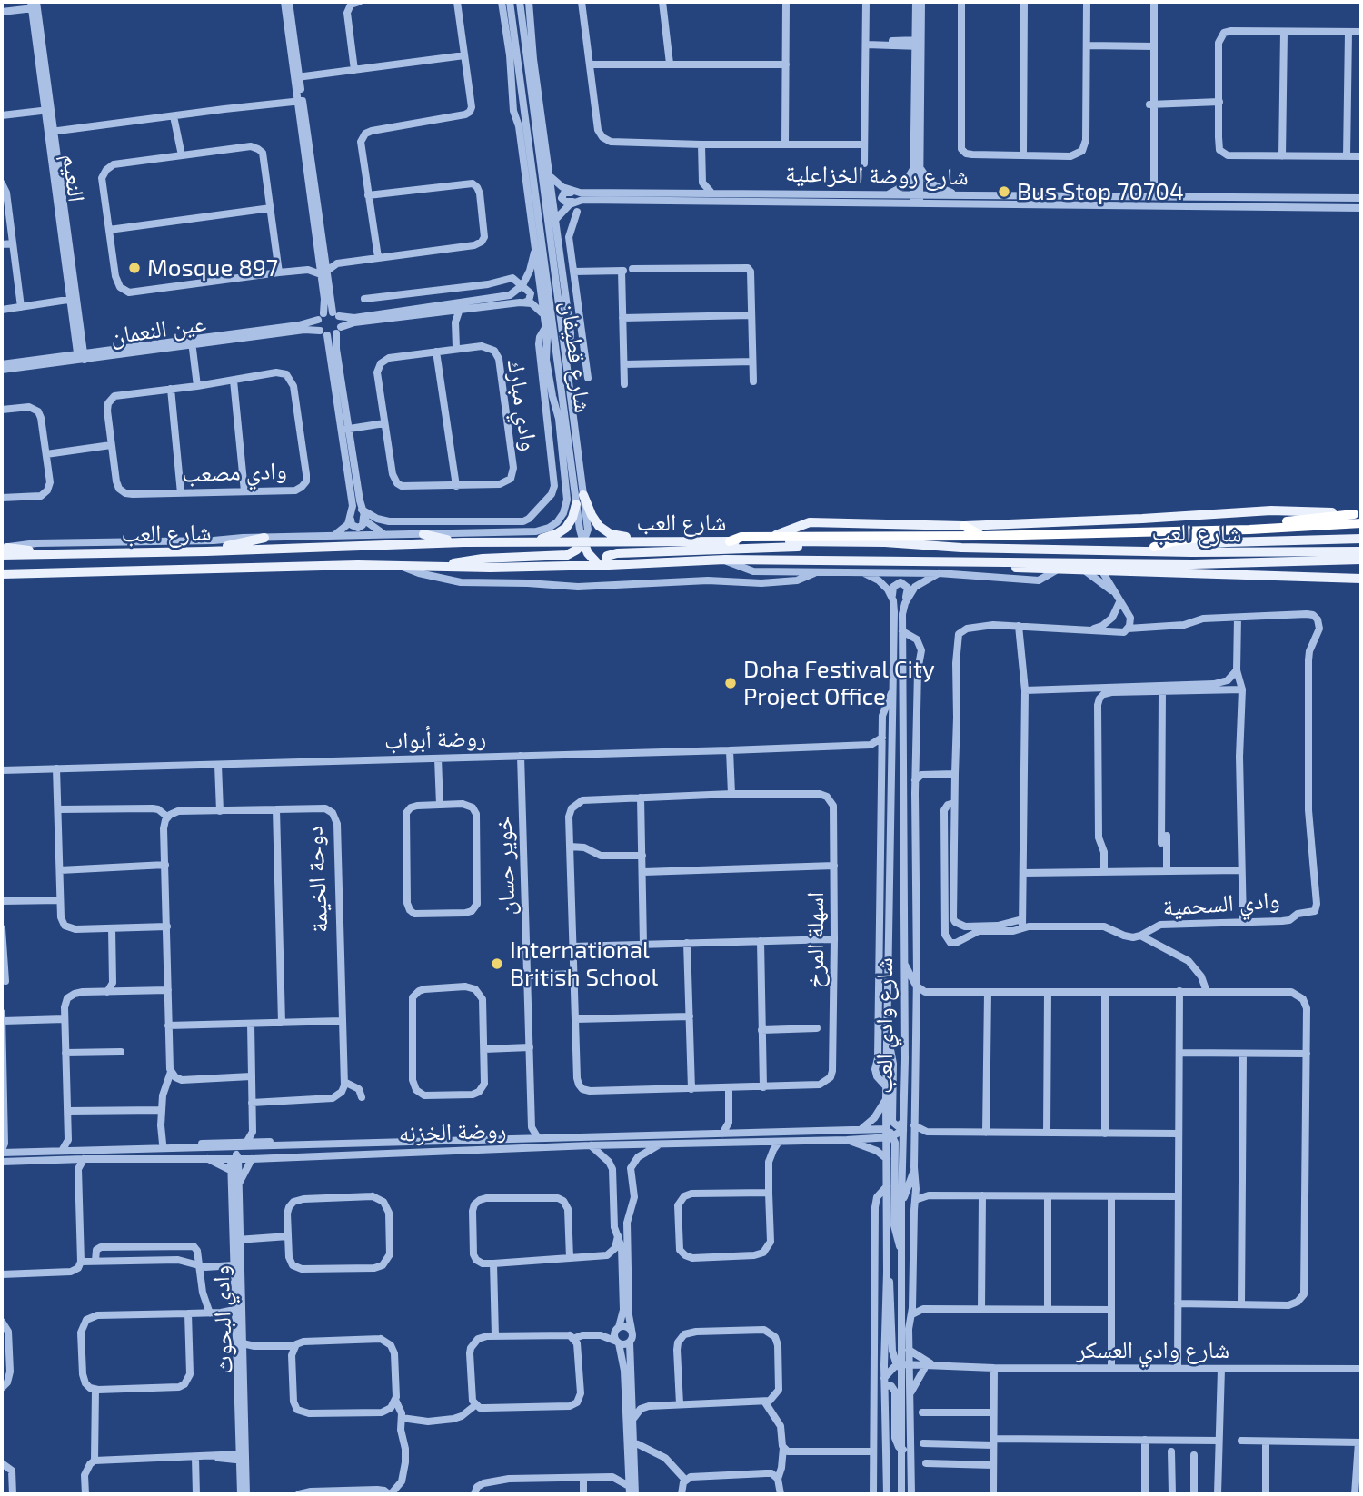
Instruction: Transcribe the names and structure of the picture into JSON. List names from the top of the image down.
{
  "streets": {
    "main road": ["شارع العب"],
    "street": [
      "شارع روضة الخزاعلية",
      "النعيم",
      "عين النعمان",
      "شارع قطيفان",
      "وادي مبارك",
      "وادي مصعب",
      "روضة أبواب",
      "خوير حسان",
      "دوحة الخيمة",
      "وادي السحمية",
      "اسهلة المرخ",
      "شارع وادي العب",
      "روضة الخزنه",
      "وادي البحوث",
      "شارع وادي العسكر"
    ]
  },
  "crossings": [
    ["شارع روضة الخزاعلية", "شارع قطيفان"],
    ["النعيم", "عين النعمان"],
    ["شارع قطيفان", "شارع العب"],
    ["روضة أبواب", "خوير حسان"],
    ["روضة أبواب", "شارع وادي العب"],
    ["خوير حسان", "روضة الخزنه"],
    ["شارع وادي العب", "روضة الخزنه"],
    ["شارع وادي العب", "شارع وادي العسكر"],
    ["روضة الخزنه", "وادي البحوث"]
  ],
  "places": [
    "Bus Stop 70704",
    "Mosque 897",
    "Doha Festival City Project Office",
    "International British School"
  ]
}
